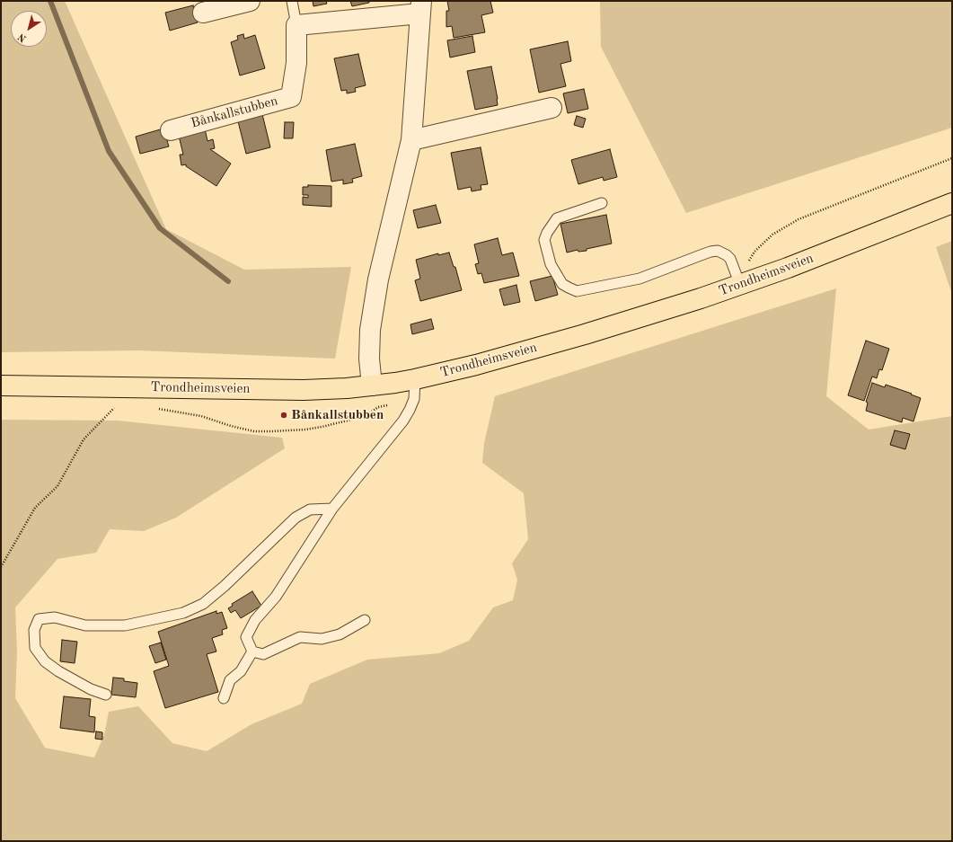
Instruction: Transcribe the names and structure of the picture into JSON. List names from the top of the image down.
{
  "streets": {
    "highway": ["Trondheimsveien"],
    "street": ["Bånkallstubben"]
  },
  "places": ["Bånkallstubben"],
  "north": "bottom left"
}
